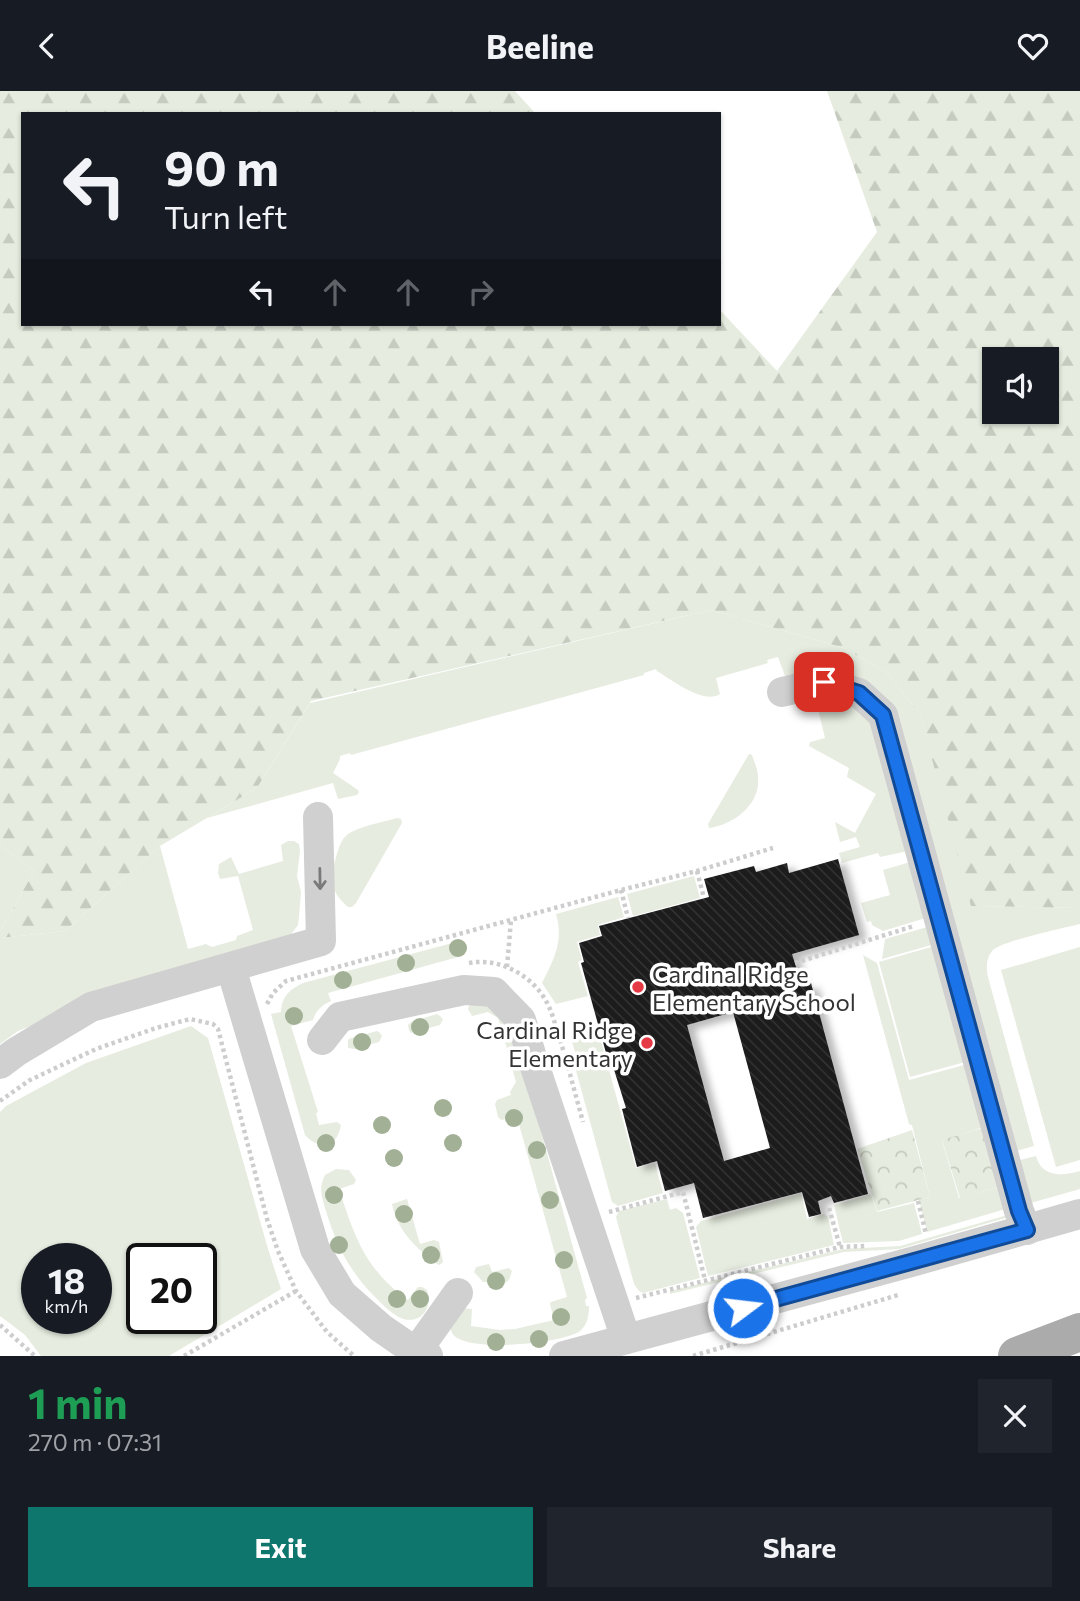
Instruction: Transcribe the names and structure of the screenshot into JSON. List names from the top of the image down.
{
  "places": ["Cardinal Ridge Elementary School", "Cardinal Ridge Elementary"],
  "page": {
    "header": "Beeline",
    "turn": ["90 m", "Turn left"],
    "speed": "18 km/h",
    "limit": "20",
    "heading": ["1 min", "270 m · 07:31"],
    "buttons": ["Exit", "Share"]
  }
}
